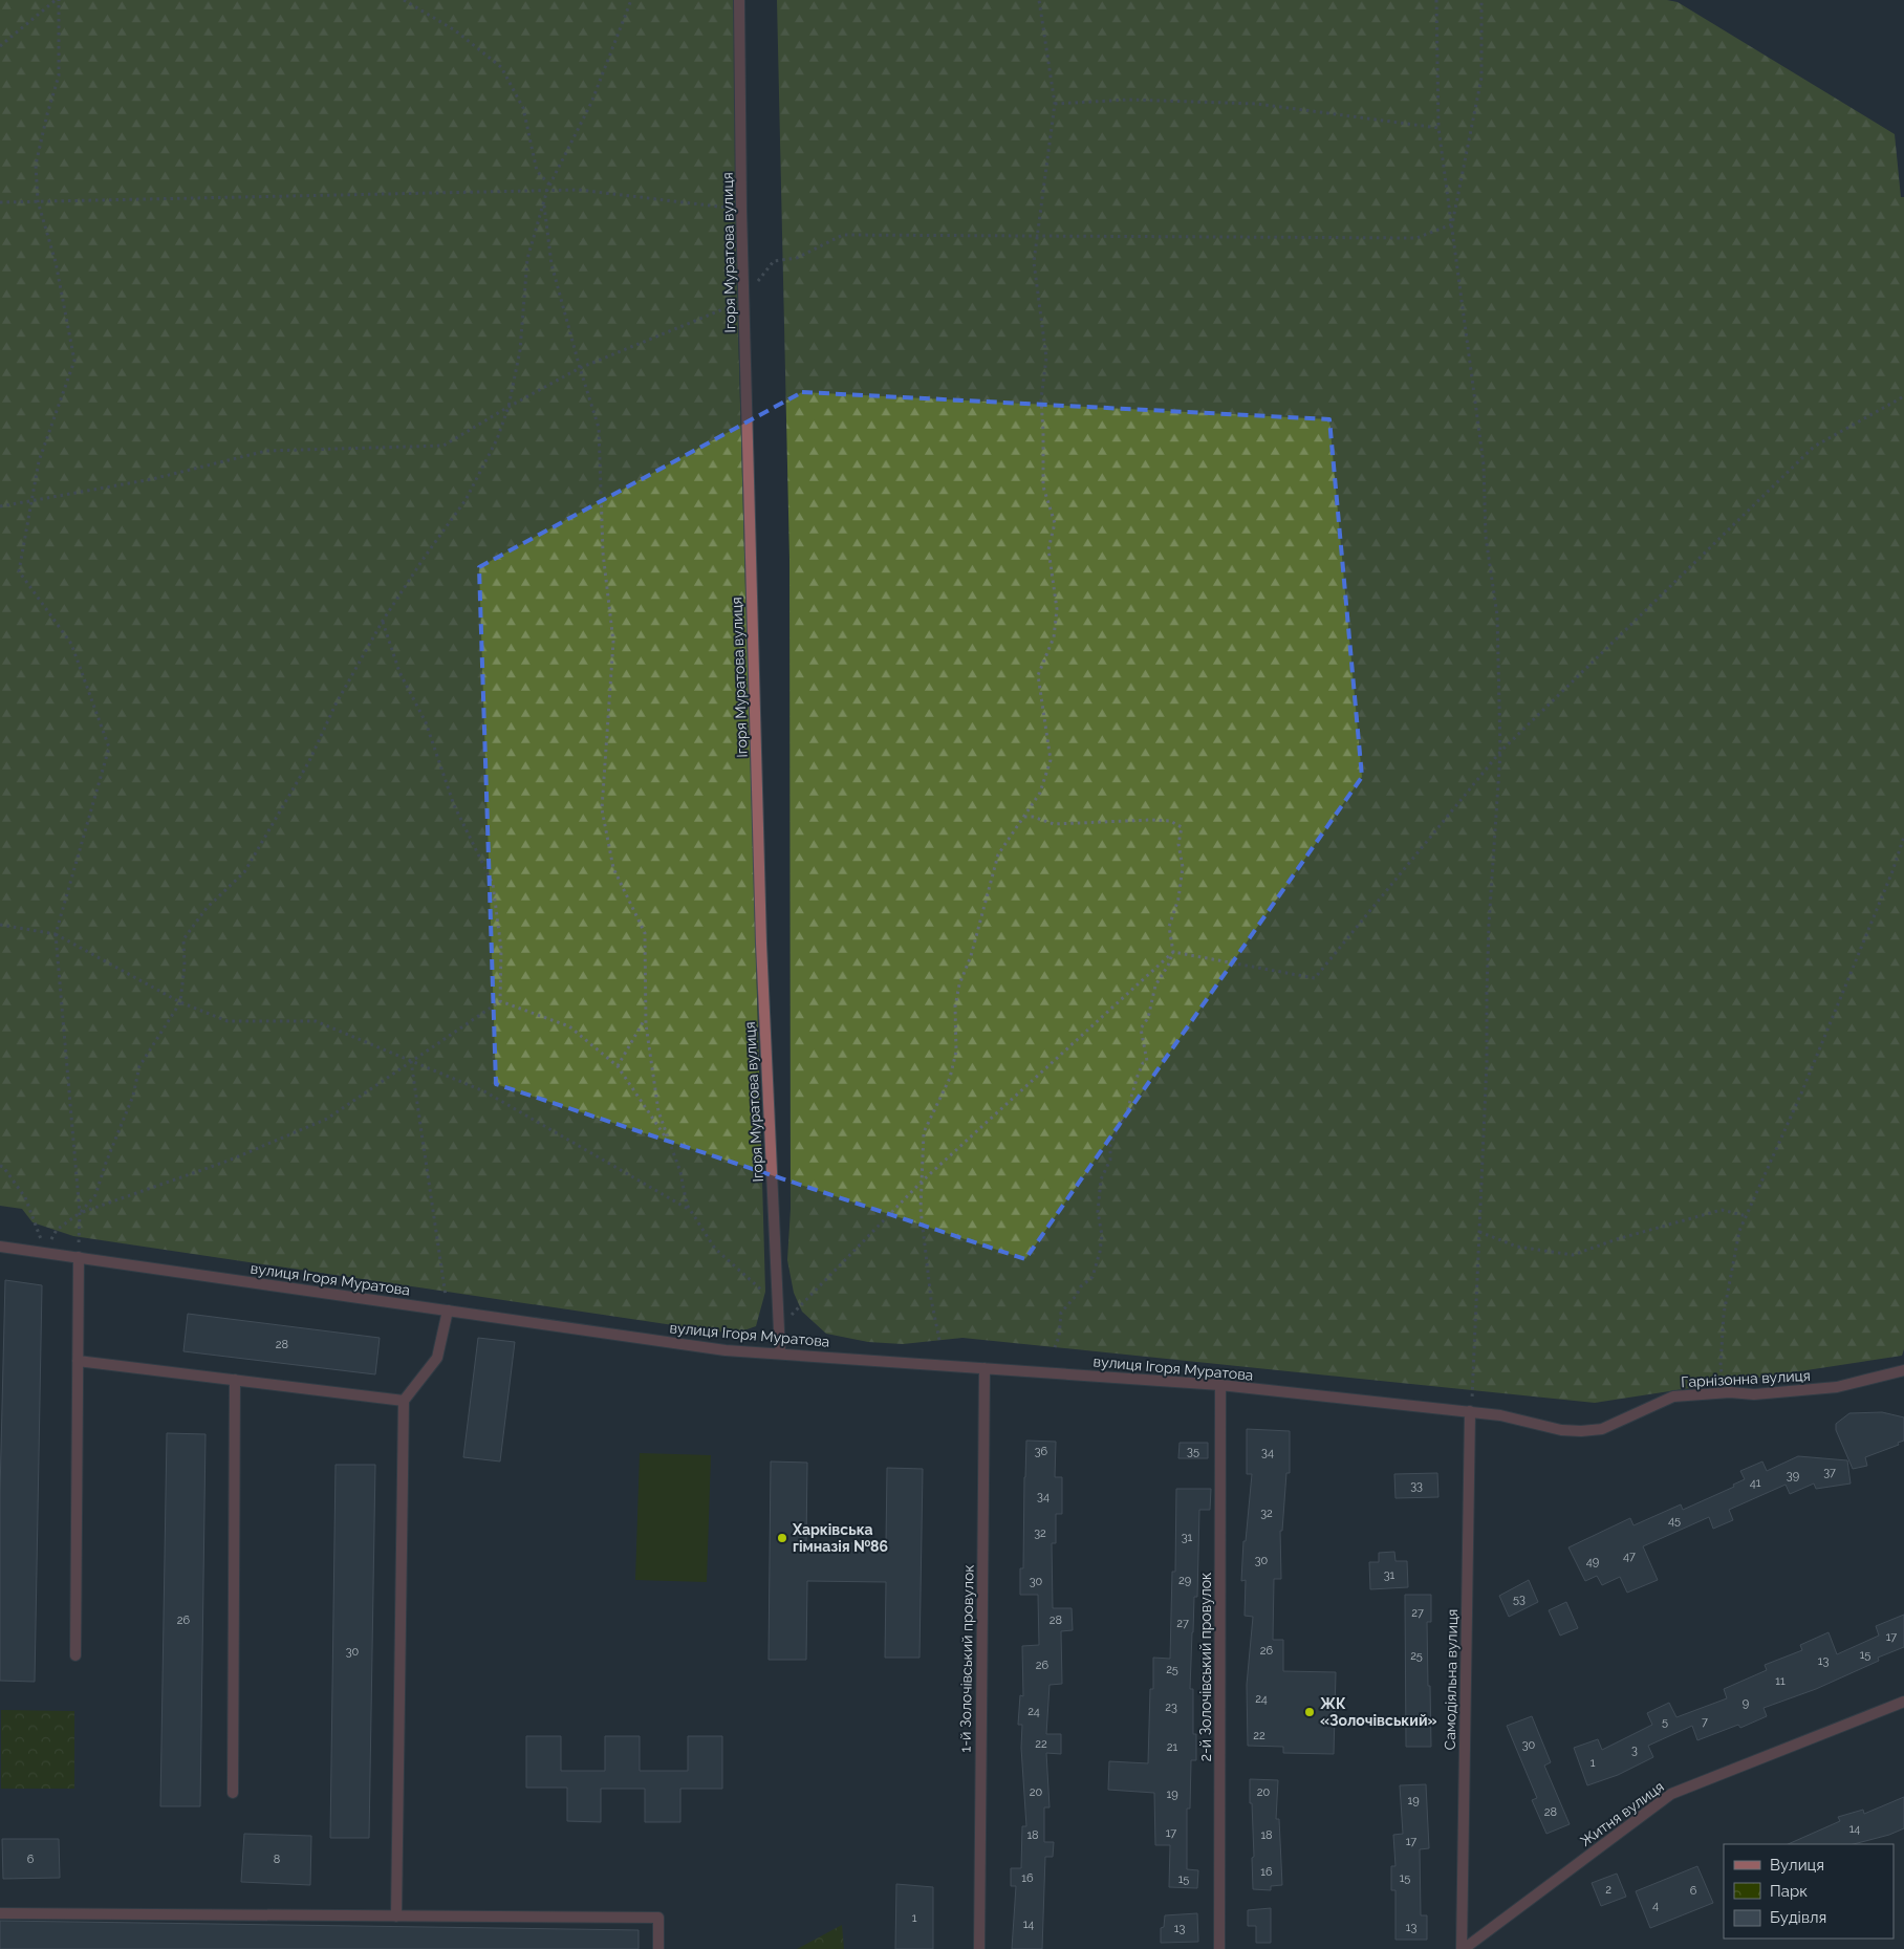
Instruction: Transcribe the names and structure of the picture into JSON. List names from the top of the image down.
{
  "streets": {
    "street": [
      "Ігоря Муратова вулиця",
      "вулиця Ігоря Муратова",
      "Гарнізонна вулиця",
      "1-й Золочівський провулок",
      "2-й Золочівський провулок",
      "Самодіяльна вулиця",
      "Житня вулиця"
    ]
  },
  "crossings": [
    ["Ігоря Муратова вулиця", "вулиця Ігоря Муратова"],
    ["вулиця Ігоря Муратова", "Гарнізонна вулиця"],
    ["вулиця Ігоря Муратова", "1-й Золочівський провулок"],
    ["вулиця Ігоря Муратова", "2-й Золочівський провулок"],
    ["вулиця Ігоря Муратова", "Самодіяльна вулиця"],
    ["Гарнізонна вулиця", "Самодіяльна вулиця"],
    ["Самодіяльна вулиця", "Житня вулиця"]
  ],
  "places": ["Харківська гімназія №86", "ЖК «Золочівський»"],
  "house_numbers": [
    "28",
    "36",
    "35",
    "34",
    "37",
    "39",
    "41",
    "33",
    "34",
    "32",
    "45",
    "32",
    "31",
    "47",
    "30",
    "49",
    "31",
    "29",
    "30",
    "53",
    "27",
    "26",
    "28",
    "27",
    "17",
    "26",
    "30",
    "15",
    "25",
    "13",
    "26",
    "25",
    "11",
    "24",
    "9",
    "23",
    "24",
    "5",
    "7",
    "22",
    "22",
    "30",
    "21",
    "3",
    "1",
    "20",
    "20",
    "19",
    "19",
    "28",
    "14",
    "17",
    "18",
    "18",
    "17",
    "6",
    "8",
    "16",
    "16",
    "15",
    "15",
    "2",
    "6",
    "4",
    "1",
    "14",
    "13",
    "13"
  ],
  "legend": ["Вулиця", "Парк", "Будівля"]
}
